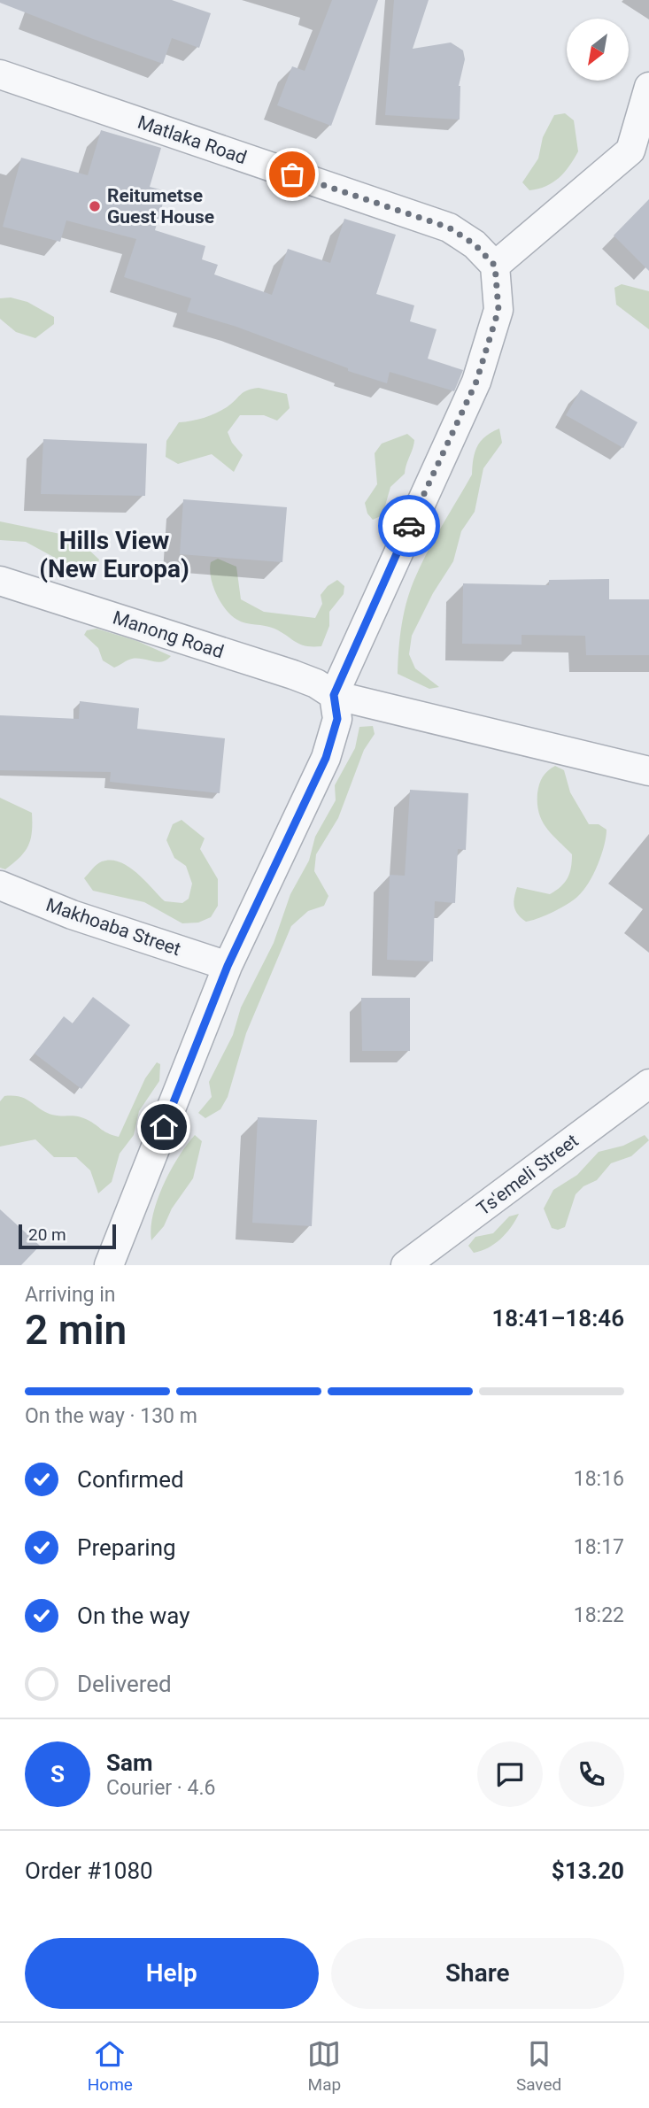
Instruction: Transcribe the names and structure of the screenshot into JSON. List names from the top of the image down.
{
  "streets": {
    "street": [
      "Matlaka Road",
      "Manong Road",
      "Makhoaba Street",
      "Ts'emeli Street"
    ]
  },
  "districts": ["Hills View (New Europa)"],
  "places": ["Reitumetse Guest House"],
  "scale_bar": "20 m",
  "north": "bottom left",
  "page": {
    "scale": "20 m",
    "heading": ["2 min", "Arriving in", "18:41–18:46"],
    "panel": [
      "Sam",
      "Courier · 4.6",
      "Order #1080",
      "$13.20"
    ],
    "bar": "On the way · 130 m",
    "list": [
      ["Confirmed", "18:16"],
      ["Preparing", "18:17"],
      ["On the way", "18:22"],
      "Delivered"
    ],
    "round": "S",
    "buttons": ["Help", "Share"],
    "tabs": ["Home", "Map", "Saved"]
  }
}
